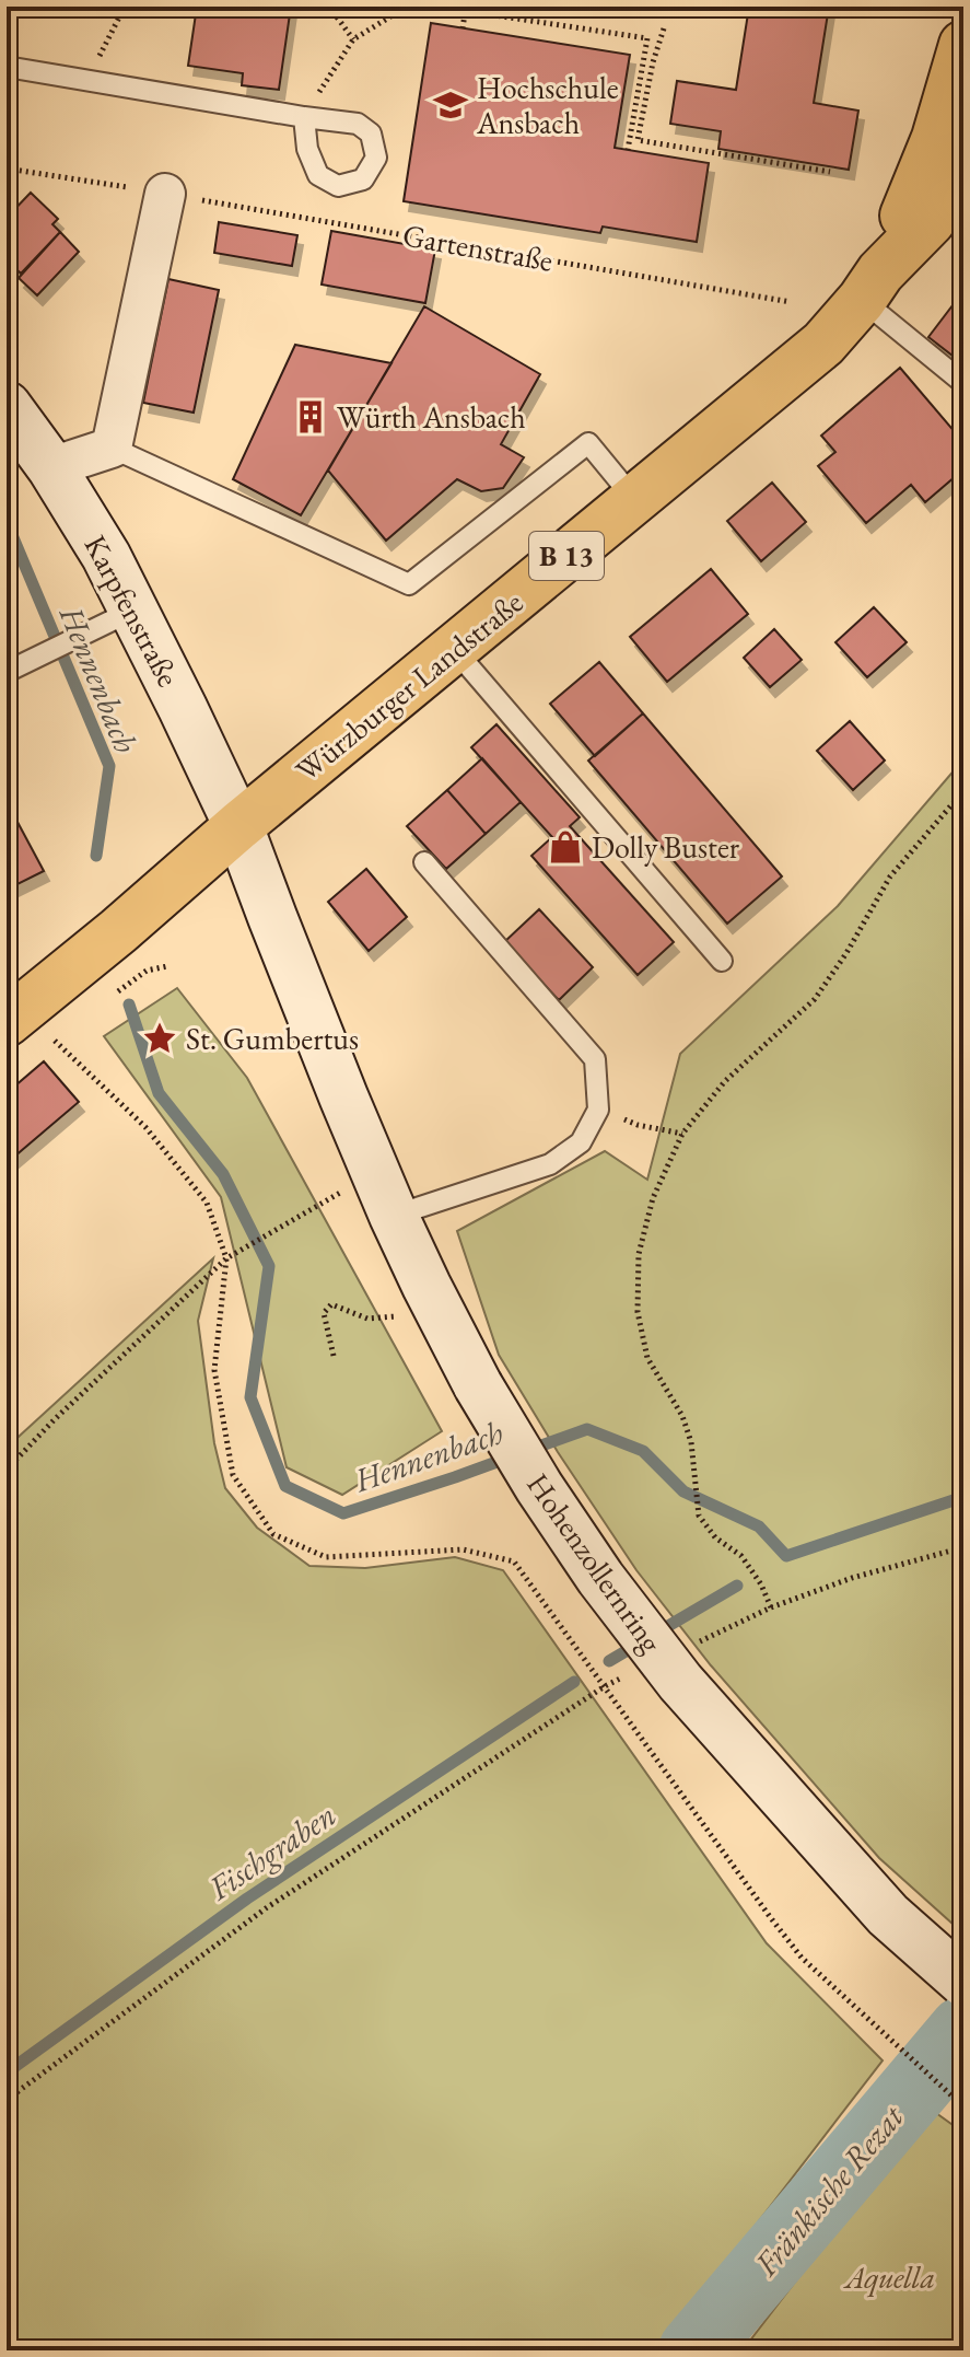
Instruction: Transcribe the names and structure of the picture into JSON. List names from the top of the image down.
{
  "streets": {
    "main road": [
      "B 13",
      "Karpfenstraße",
      "Würzburger Landstraße",
      "Hohenzollernring"
    ],
    "path": ["Gartenstraße"]
  },
  "crossings": [
    ["Karpfenstraße", "Würzburger Landstraße"],
    ["Karpfenstraße", "Hohenzollernring"],
    ["Würzburger Landstraße", "Hohenzollernring"]
  ],
  "water": ["Hennenbach", "Fischgraben", "Fränkische Rezat"],
  "parks": ["Aquella"],
  "places": {
    "school or university": ["Hochschule Ansbach"],
    "building": ["Würth Ansbach"],
    "shop": ["Dolly Buster"],
    "place": ["St. Gumbertus"]
  }
}
